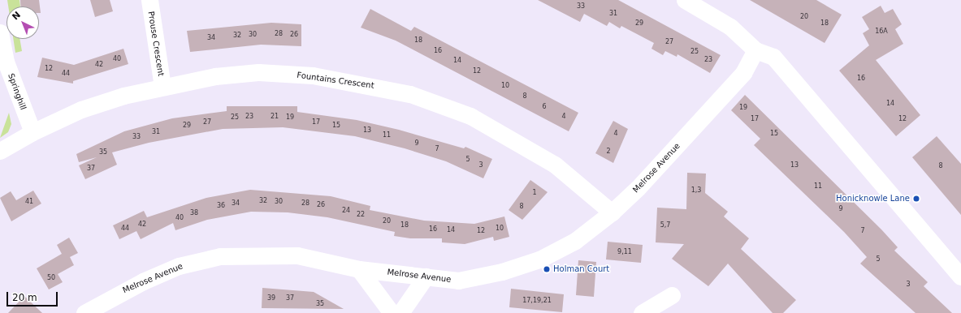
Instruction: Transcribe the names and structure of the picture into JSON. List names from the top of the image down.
{
  "streets": {
    "street": [
      "Prouse Crescent",
      "Fountains Crescent",
      "Springhill",
      "Melrose Avenue"
    ]
  },
  "crossings": [
    ["Prouse Crescent", "Fountains Crescent"],
    ["Fountains Crescent", "Springhill"],
    ["Fountains Crescent", "Melrose Avenue"]
  ],
  "places": ["Honicknowle Lane", "Holman Court"],
  "house_numbers": [
    "33",
    "31",
    "20",
    "29",
    "18",
    "16A",
    "28",
    "30",
    "26",
    "32",
    "34",
    "18",
    "27",
    "16",
    "25",
    "40",
    "23",
    "14",
    "42",
    "12",
    "12",
    "44",
    "16",
    "10",
    "8",
    "14",
    "6",
    "19",
    "23",
    "21",
    "4",
    "25",
    "19",
    "17",
    "12",
    "27",
    "17",
    "29",
    "15",
    "13",
    "31",
    "4",
    "15",
    "11",
    "33",
    "9",
    "7",
    "2",
    "35",
    "5",
    "3",
    "13",
    "8",
    "37",
    "11",
    "1,3",
    "1",
    "32",
    "41",
    "30",
    "34",
    "28",
    "26",
    "36",
    "8",
    "9",
    "24",
    "38",
    "22",
    "40",
    "20",
    "42",
    "18",
    "5,7",
    "44",
    "10",
    "16",
    "14",
    "12",
    "7",
    "9,11",
    "5",
    "50",
    "3",
    "39",
    "37",
    "17,19,21",
    "35"
  ],
  "scale_bar": "20 m",
  "north": "top left"
}
